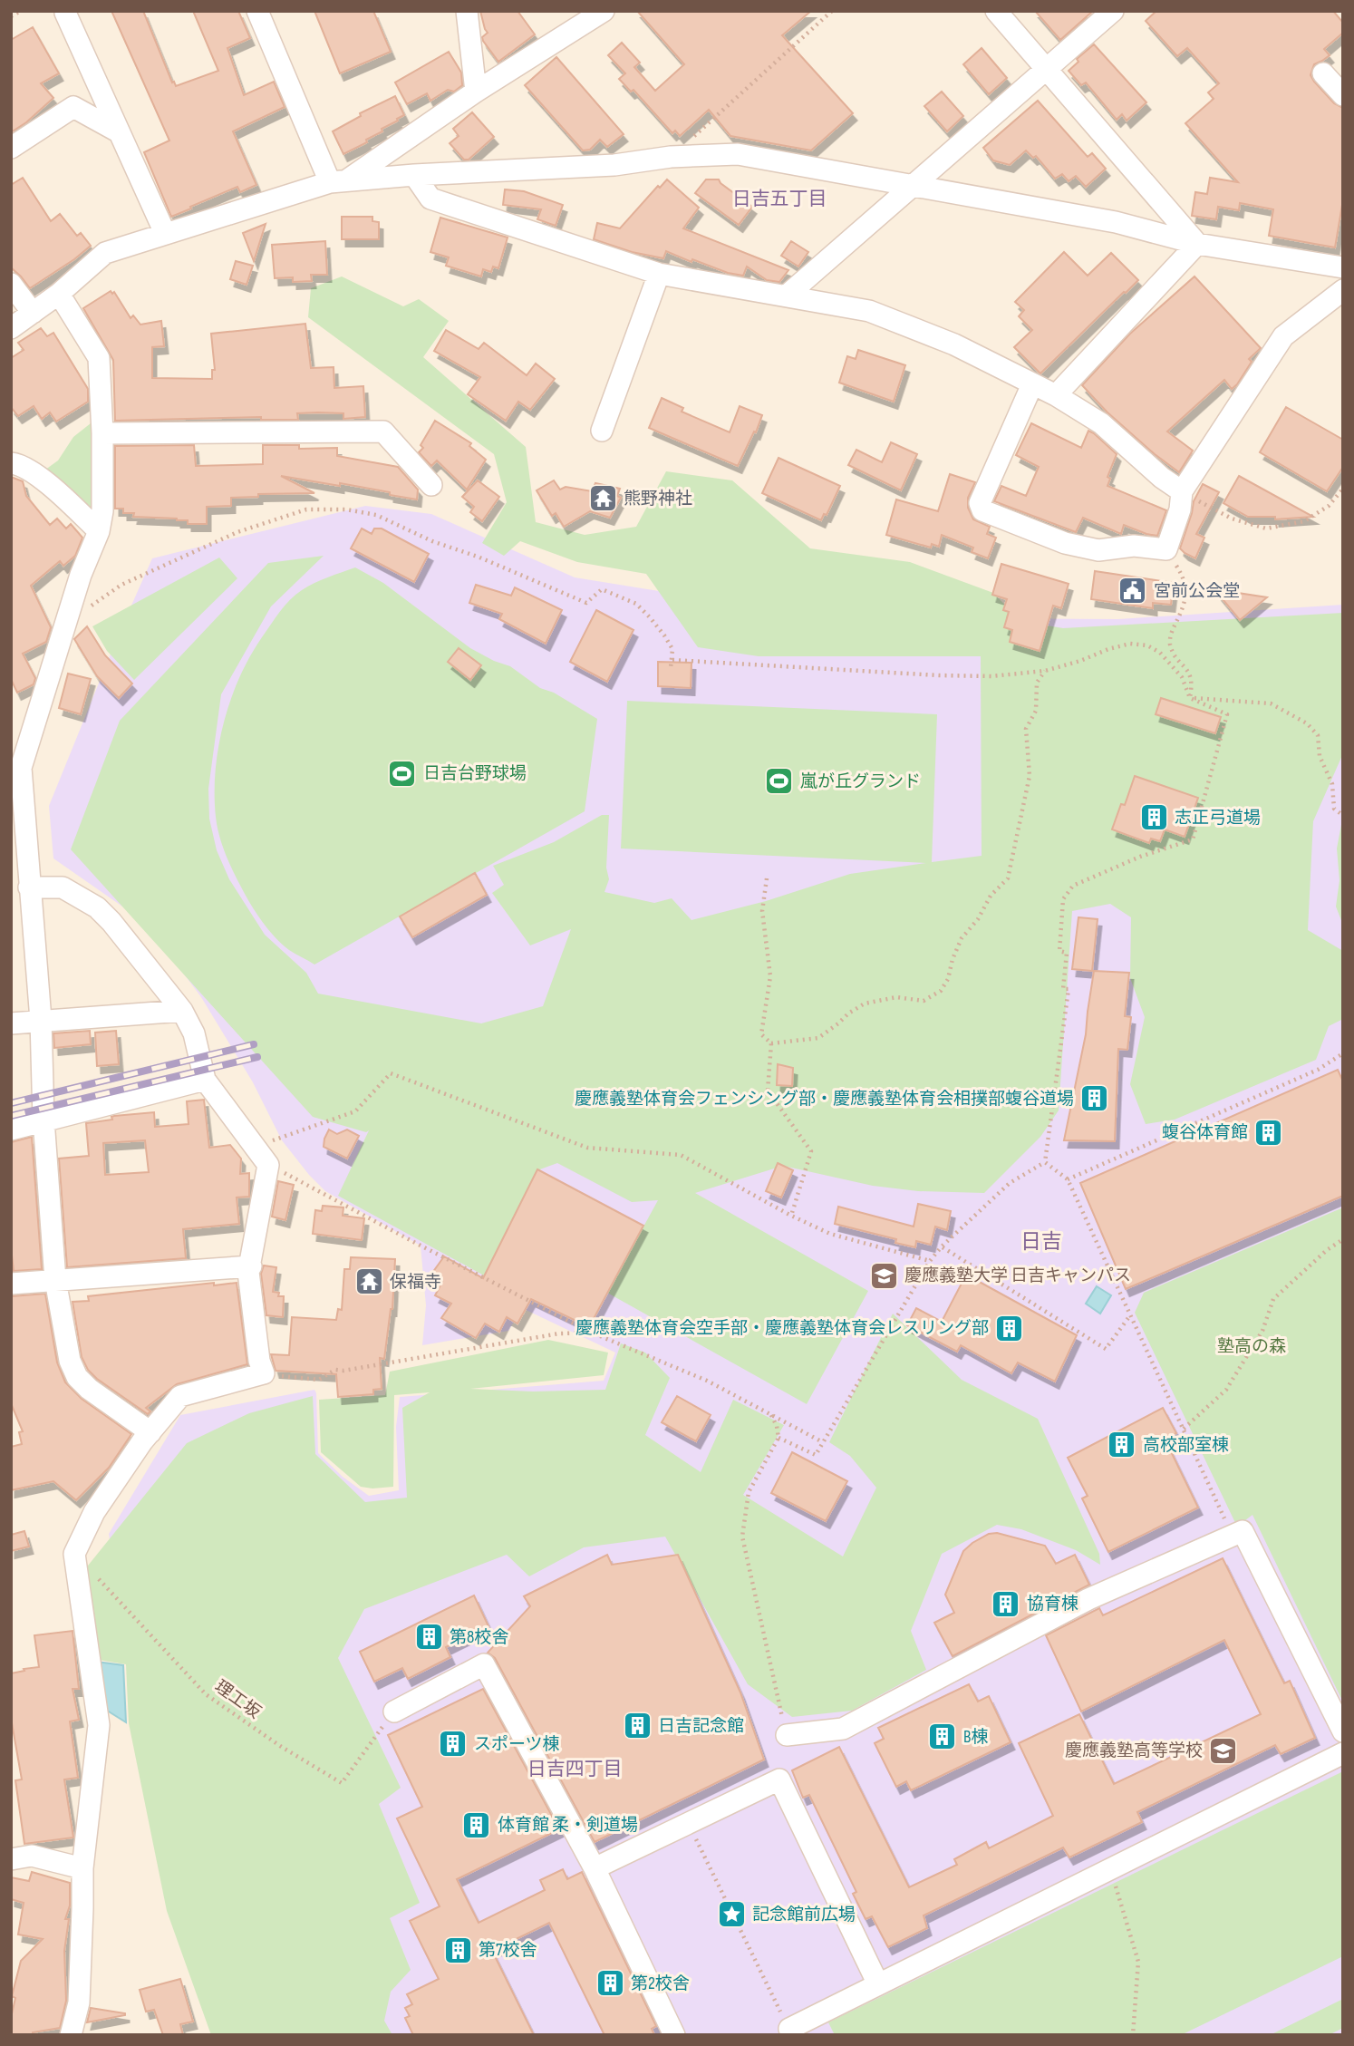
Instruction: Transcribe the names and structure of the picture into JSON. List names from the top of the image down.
{
  "streets": {
    "path": ["理工坂"]
  },
  "districts": ["日吉五丁目", "日吉", "日吉四丁目"],
  "parks": ["塾高の森"],
  "places": {
    "temple": ["熊野神社", "保福寺"],
    "public building": ["宮前公会堂"],
    "sports": ["日吉台野球場", "嵐が丘グランド"],
    "building": [
      "志正弓道場",
      "慶應義塾体育会フェンシング部・慶應義塾体育会相撲部蝮谷道場",
      "蝮谷体育館",
      "慶應義塾体育会空手部・慶應義塾体育会レスリング部",
      "高校部室棟",
      "協育棟",
      "第8校舎",
      "日吉記念館",
      "B棟",
      "スポーツ棟",
      "体育館 柔・剣道場",
      "第7校舎",
      "第2校舎"
    ],
    "school or university": ["慶應義塾大学 日吉キャンパス", "慶應義塾高等学校"],
    "place": ["記念館前広場"]
  }
}
